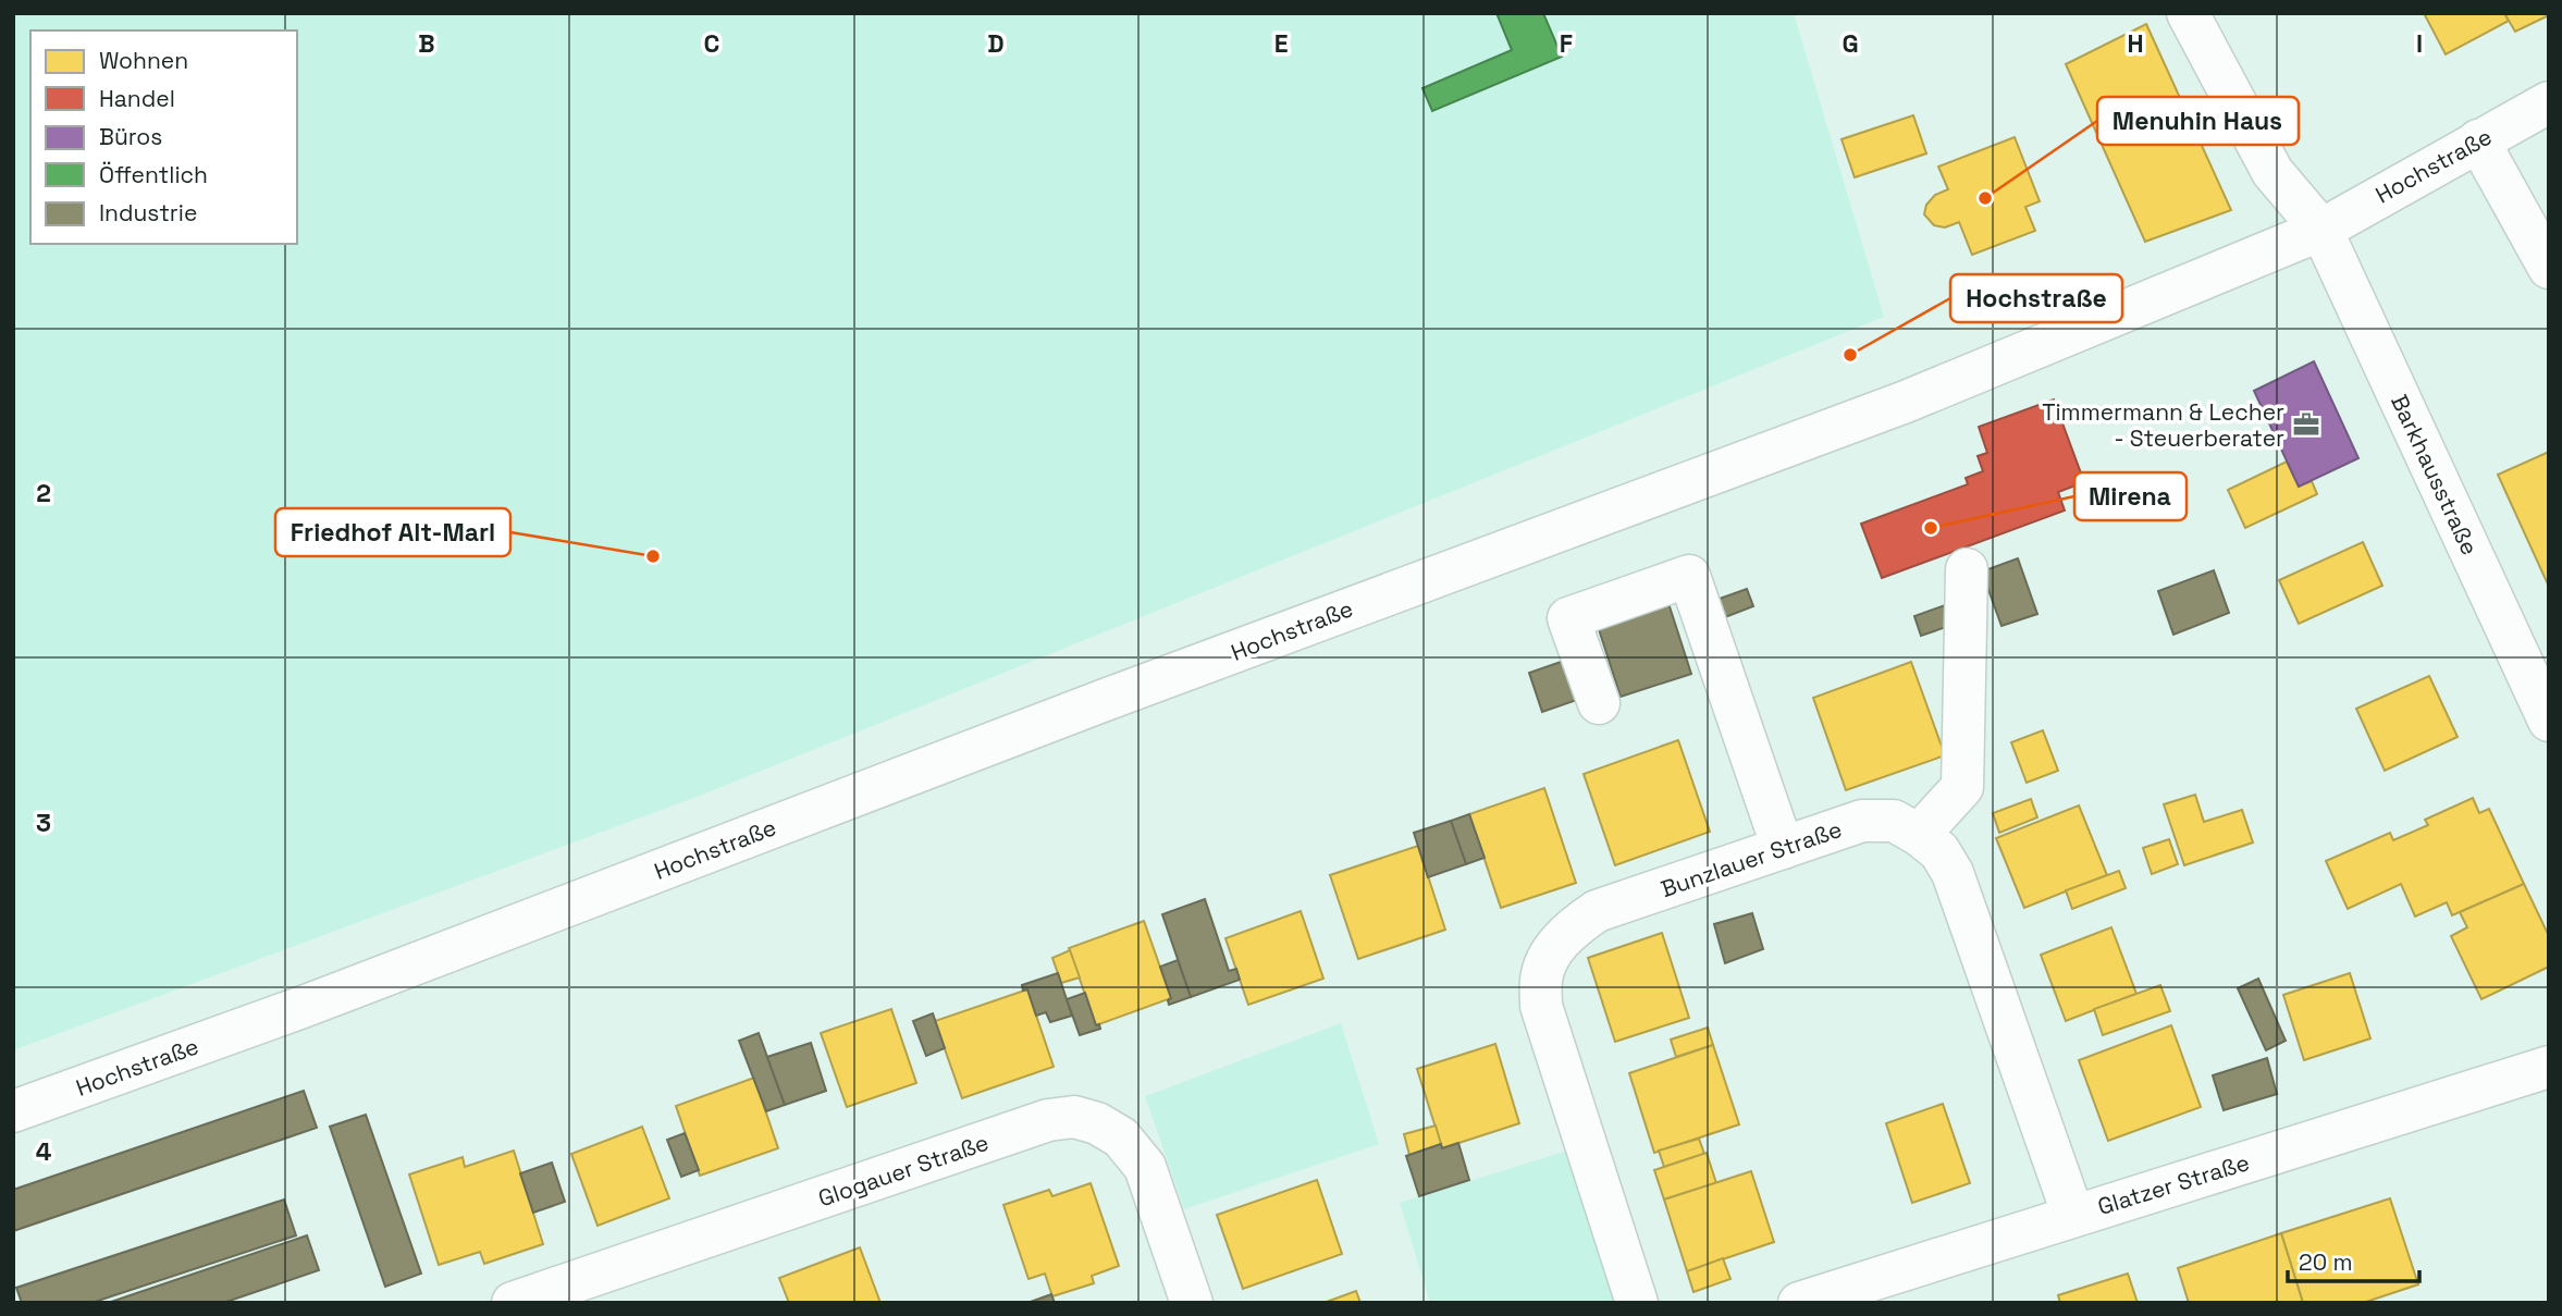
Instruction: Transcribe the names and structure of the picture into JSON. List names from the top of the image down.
{
  "streets": {
    "main road": [
      "Hochstraße",
      "Barkhausstraße",
      "Bunzlauer Straße",
      "Glogauer Straße",
      "Glatzer Straße"
    ]
  },
  "crossings": [
    ["Hochstraße", "Barkhausstraße"],
    ["Bunzlauer Straße", "Glatzer Straße"]
  ],
  "places": {
    "other": [
      "Menuhin Haus",
      "Hochstraße",
      "Mirena",
      "Friedhof Alt-Marl"
    ],
    "office": ["Timmermann & Lecher - Steuerberater"]
  },
  "legend": [
    "Wohnen",
    "Handel",
    "Büros",
    "Öffentlich",
    "Industrie"
  ],
  "scale_bar": "20 m",
  "grid": {
    "columns": [
      "B",
      "C",
      "D",
      "E",
      "F",
      "G",
      "H",
      "I"
    ],
    "rows": ["2", "3", "4"]
  }
}
